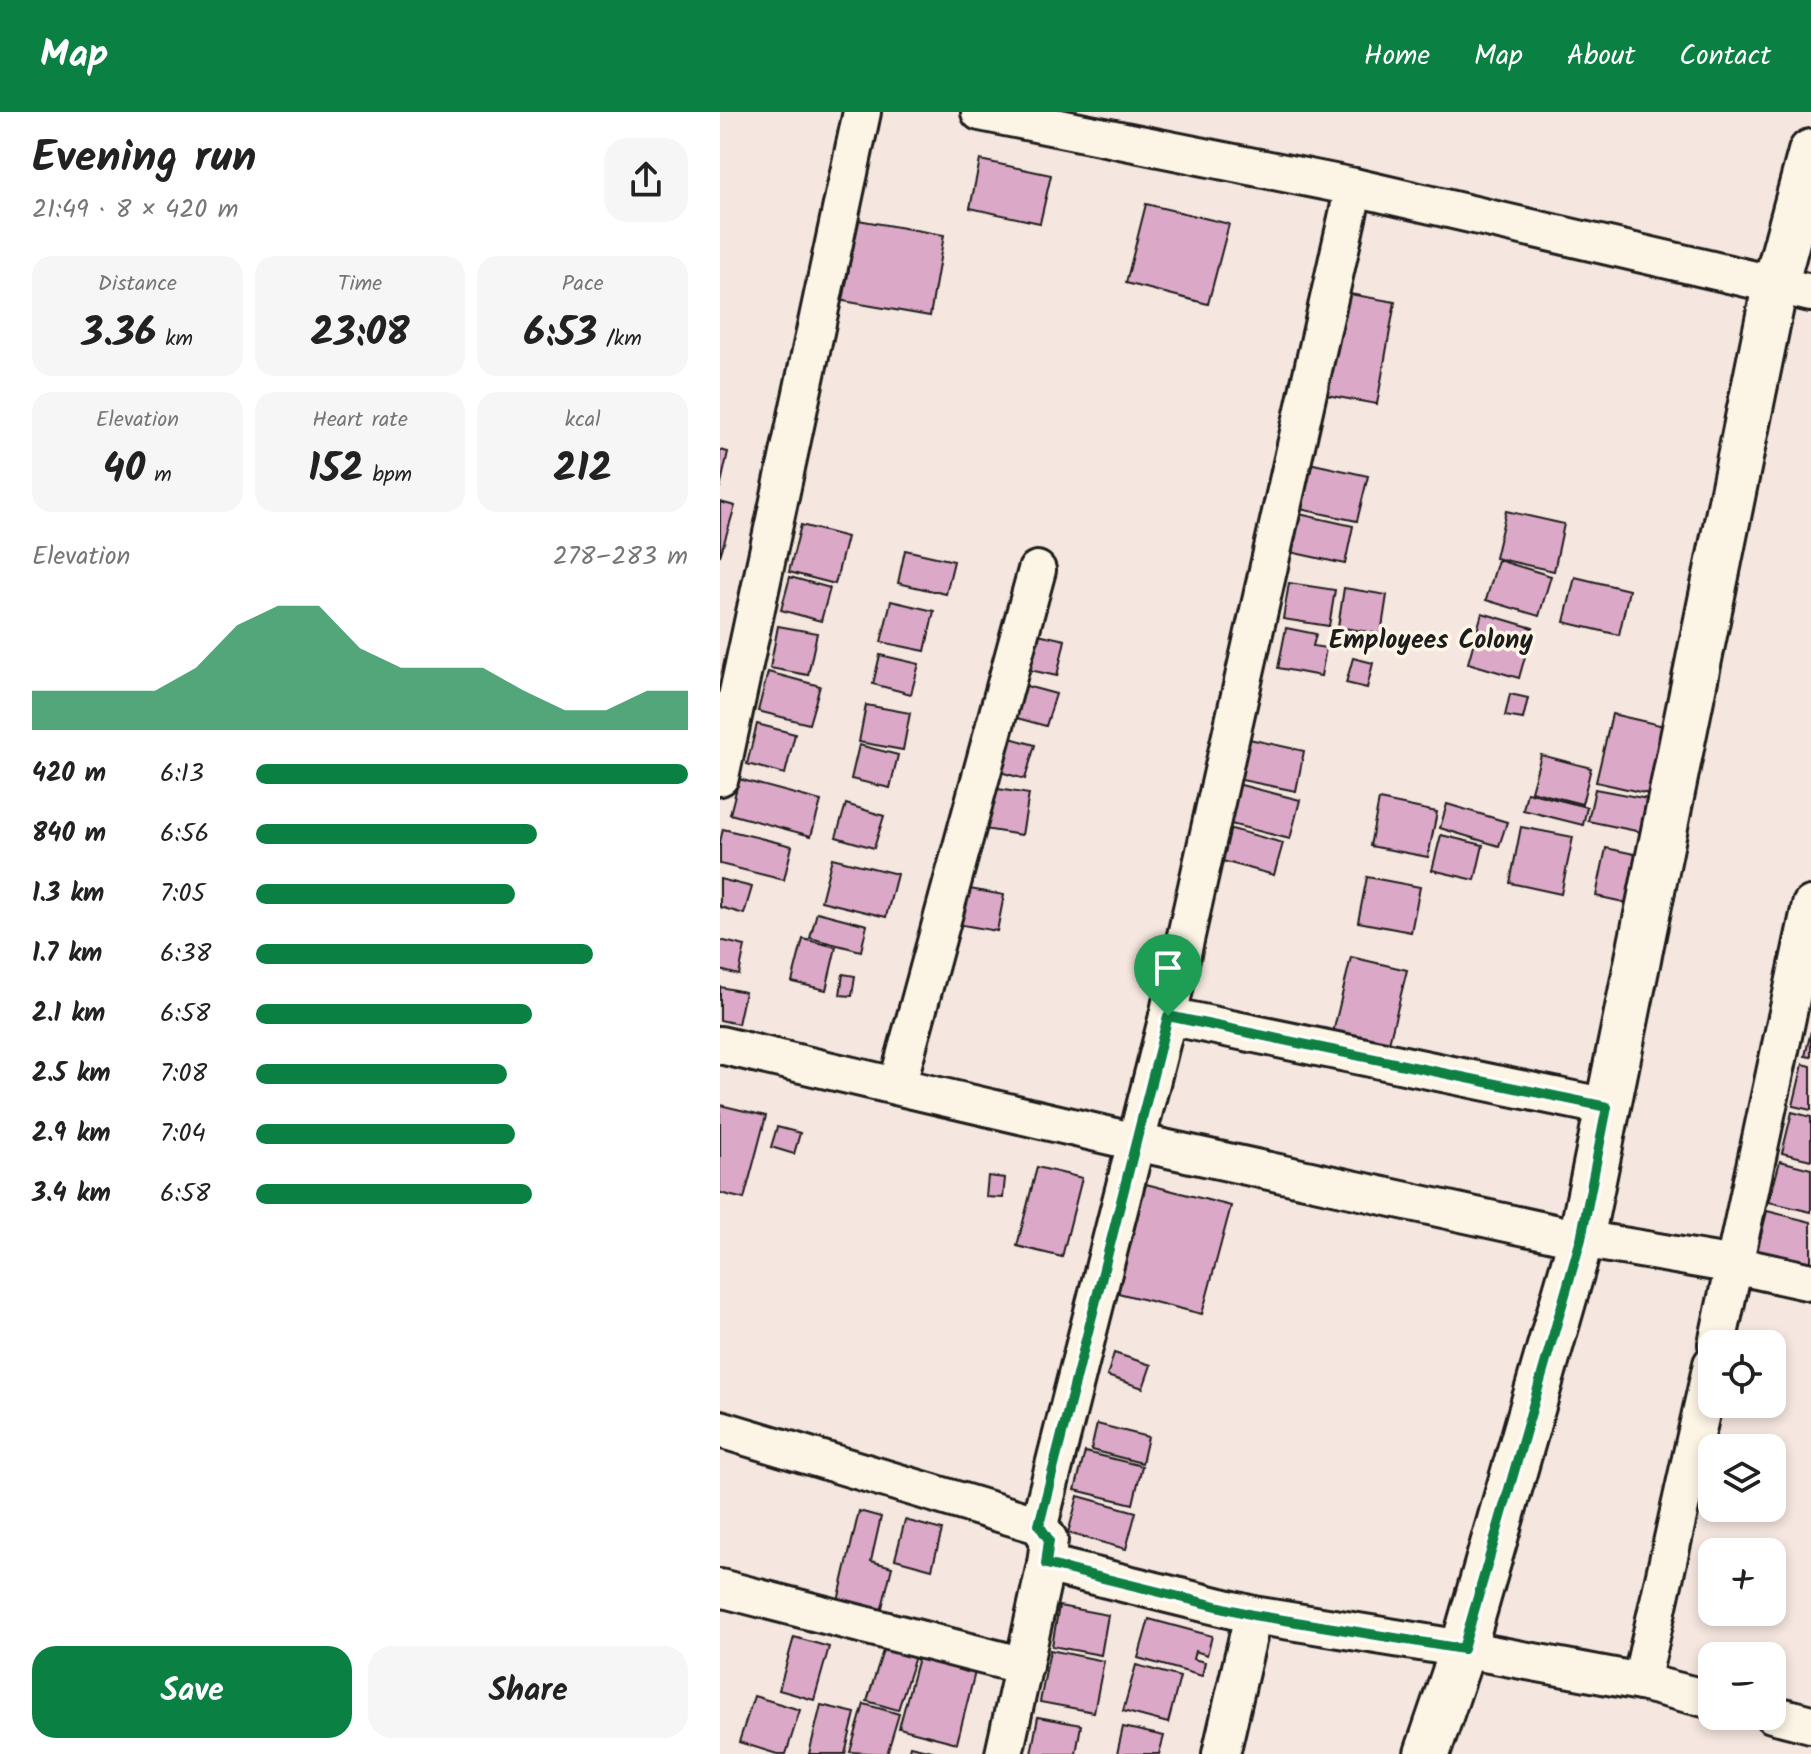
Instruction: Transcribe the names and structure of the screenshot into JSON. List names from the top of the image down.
{
  "districts": ["Employees Colony"],
  "page": {
    "header": "Map",
    "nav": [
      "Home",
      "Map",
      "About",
      "Contact"
    ],
    "heading": ["Evening run", "21:49 · 8 × 420 m"],
    "stats": [
      ["Distance", "3.36 km"],
      ["Time", "23:08"],
      ["Pace", "6:53 /km"],
      ["Elevation", "40 m"],
      ["Heart rate", "152 bpm"],
      ["kcal", "212"]
    ],
    "chart": ["Elevation", "278–283 m"],
    "list": [
      {
        "name": "420 m",
        "note": "6:13"
      },
      {
        "name": "840 m",
        "note": "6:56"
      },
      {
        "name": "1.3 km",
        "note": "7:05"
      },
      {
        "name": "1.7 km",
        "note": "6:38"
      },
      {
        "name": "2.1 km",
        "note": "6:58"
      },
      {
        "name": "2.5 km",
        "note": "7:08"
      },
      {
        "name": "2.9 km",
        "note": "7:04"
      },
      {
        "name": "3.4 km",
        "note": "6:58"
      }
    ],
    "map_buttons": ["+", "−"],
    "buttons": ["Save", "Share"]
  }
}
